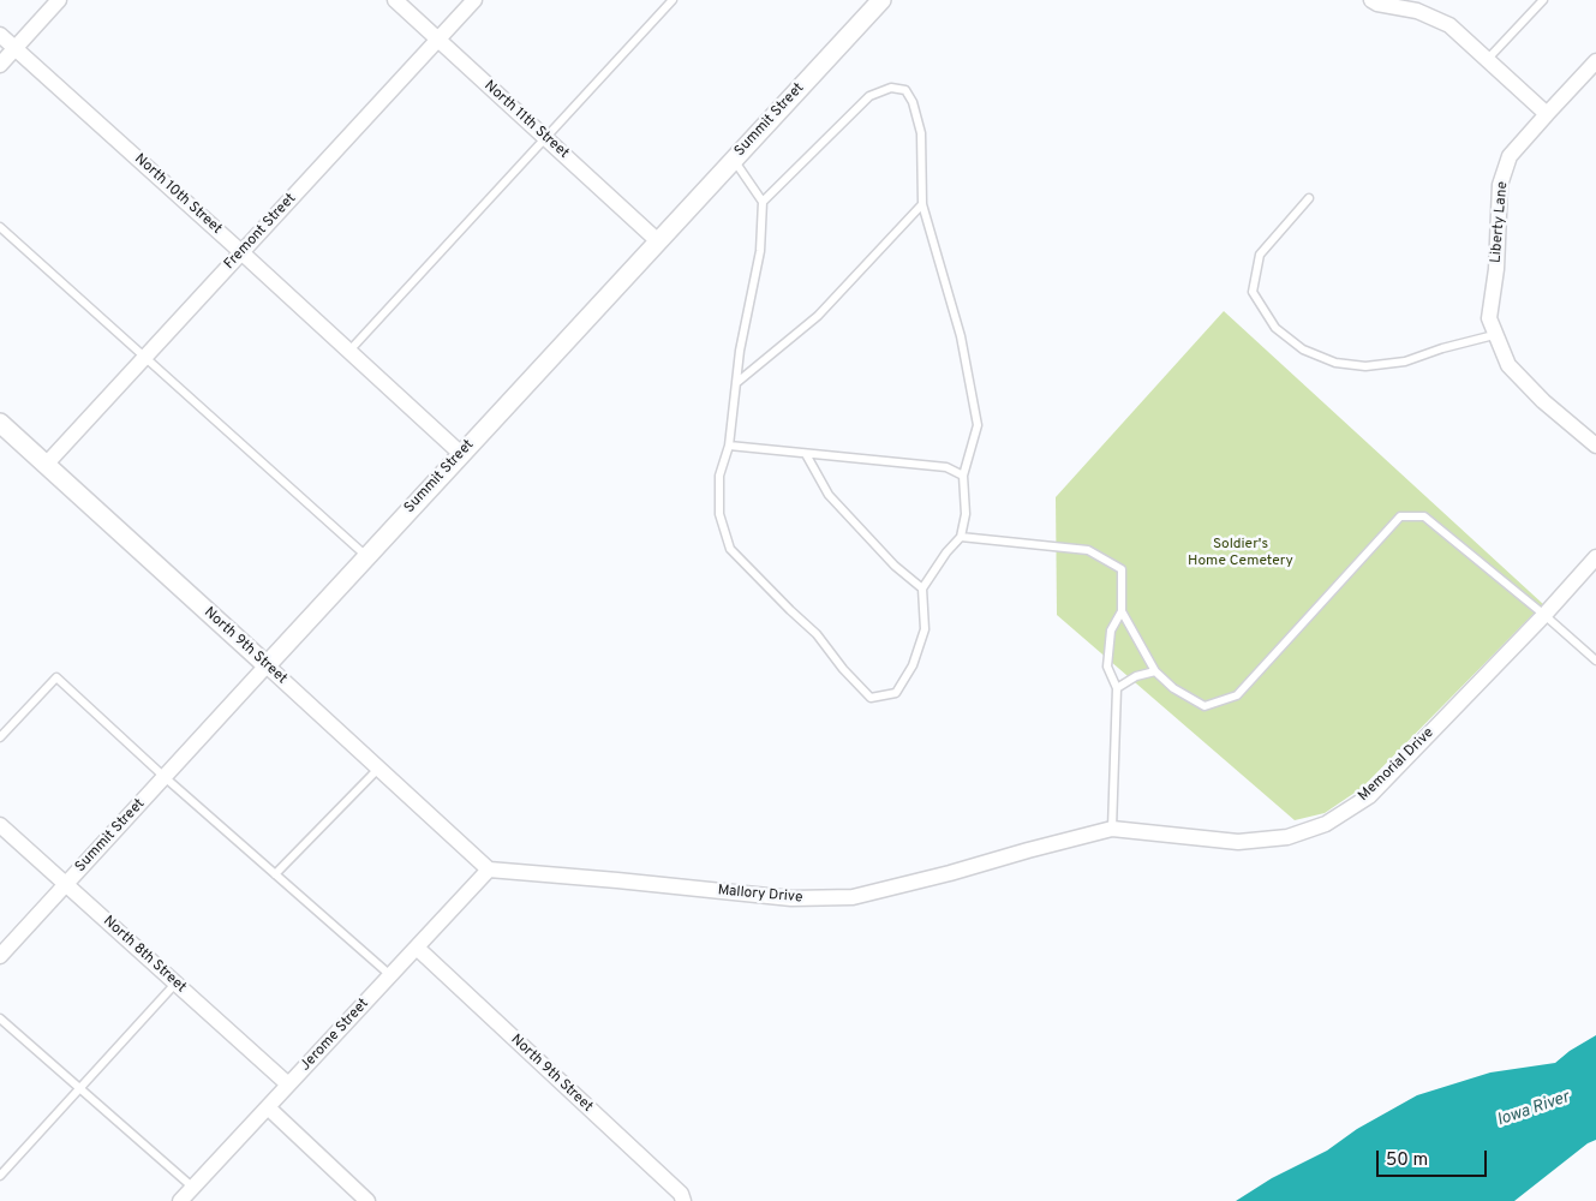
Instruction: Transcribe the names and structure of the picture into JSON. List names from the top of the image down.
{
  "streets": {
    "street": [
      "North 11th Street",
      "Summit Street",
      "North 10th Street",
      "Liberty Lane",
      "Fremont Street",
      "North 9th Street",
      "Memorial Drive",
      "Mallory Drive",
      "North 8th Street",
      "Jerome Street"
    ]
  },
  "crossings": [
    ["North 11th Street", "Summit Street"],
    ["North 11th Street", "Fremont Street"],
    ["Summit Street", "North 10th Street"],
    ["Summit Street", "North 9th Street"],
    ["Summit Street", "North 8th Street"],
    ["North 10th Street", "Fremont Street"],
    ["Fremont Street", "North 9th Street"],
    ["North 9th Street", "Mallory Drive"],
    ["North 9th Street", "Jerome Street"],
    ["Memorial Drive", "Mallory Drive"],
    ["Mallory Drive", "Jerome Street"],
    ["North 8th Street", "Jerome Street"]
  ],
  "water": ["Iowa River"],
  "parks": ["Soldier's Home Cemetery"],
  "scale_bar": "50 m"
}
